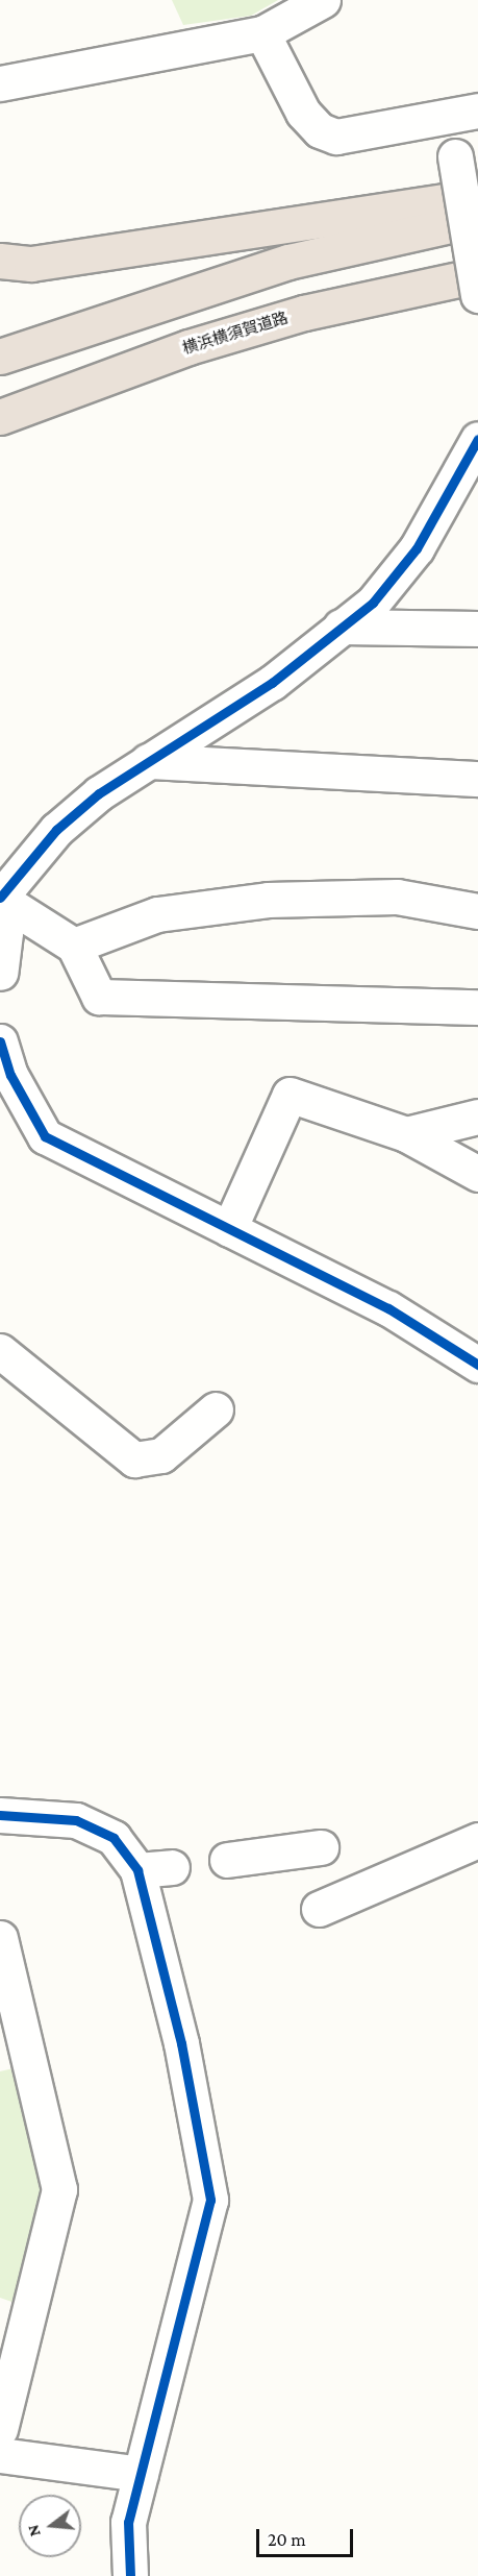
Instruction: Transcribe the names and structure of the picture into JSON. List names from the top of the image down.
{
  "streets": {
    "highway": ["横浜横須賀道路"]
  },
  "scale_bar": "20 m",
  "north": "left"
}
